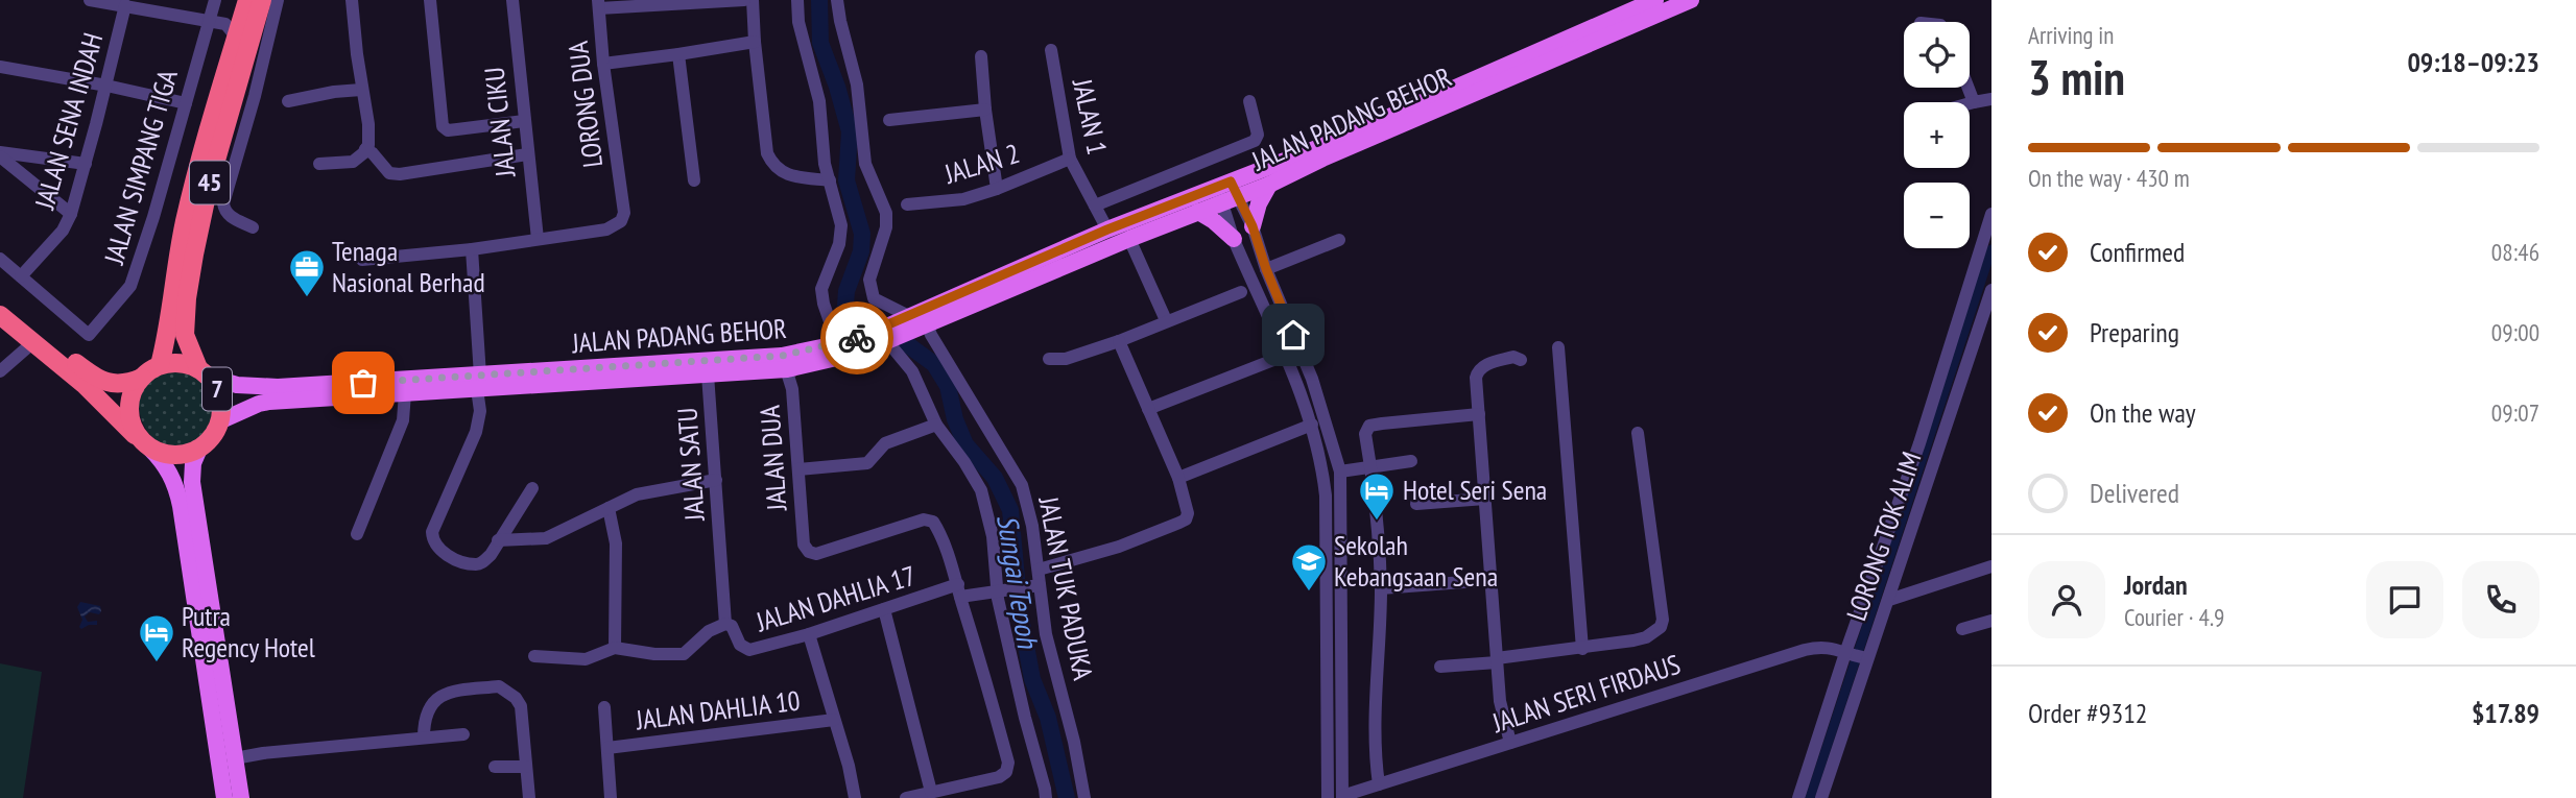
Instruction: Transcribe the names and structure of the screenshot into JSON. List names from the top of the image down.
{
  "streets": {
    "highway": ["45", "7"],
    "main road": ["JALAN PADANG BEHOR"],
    "street": [
      "LORONG DUA",
      "JALAN 1",
      "JALAN SENA INDAH",
      "JALAN CIKU",
      "JALAN 2",
      "JALAN SIMPANG TIGA",
      "JALAN DUA",
      "JALAN SATU",
      "LORONG TOK ALIM",
      "JALAN TUK PADUKA",
      "JALAN DAHLIA 17",
      "JALAN SERI FIRDAUS",
      "JALAN DAHLIA 10"
    ]
  },
  "crossings": [
    ["LORONG DUA", "JALAN CIKU"],
    ["JALAN 1", "JALAN PADANG BEHOR"],
    ["JALAN 1", "JALAN 2"],
    ["JALAN PADANG BEHOR", "45"],
    ["JALAN PADANG BEHOR", "7"],
    ["JALAN PADANG BEHOR", "JALAN DUA"],
    ["JALAN PADANG BEHOR", "JALAN SATU"],
    ["JALAN PADANG BEHOR", "JALAN TUK PADUKA"],
    ["JALAN SENA INDAH", "JALAN SIMPANG TIGA"],
    ["45", "7"],
    ["JALAN DUA", "JALAN DAHLIA 17"],
    ["JALAN SATU", "JALAN DAHLIA 17"],
    ["LORONG TOK ALIM", "JALAN SERI FIRDAUS"],
    ["JALAN TUK PADUKA", "JALAN DAHLIA 17"]
  ],
  "water": ["Sungai Tepoh"],
  "places": {
    "office": ["Tenaga Nasional Berhad"],
    "hotel": ["Hotel Seri Sena", "Putra Regency Hotel"],
    "school or university": ["Sekolah Kebangsaan Sena"]
  },
  "page": {
    "heading": ["3 min", "Arriving in", "09:18–09:23"],
    "panel": [
      "Jordan",
      "Courier · 4.9",
      "Order #9312",
      "$17.89"
    ],
    "map_buttons": ["+", "−"],
    "bar": "On the way · 430 m",
    "list": [
      ["Confirmed", "08:46"],
      ["Preparing", "09:00"],
      ["On the way", "09:07"],
      "Delivered"
    ]
  }
}
